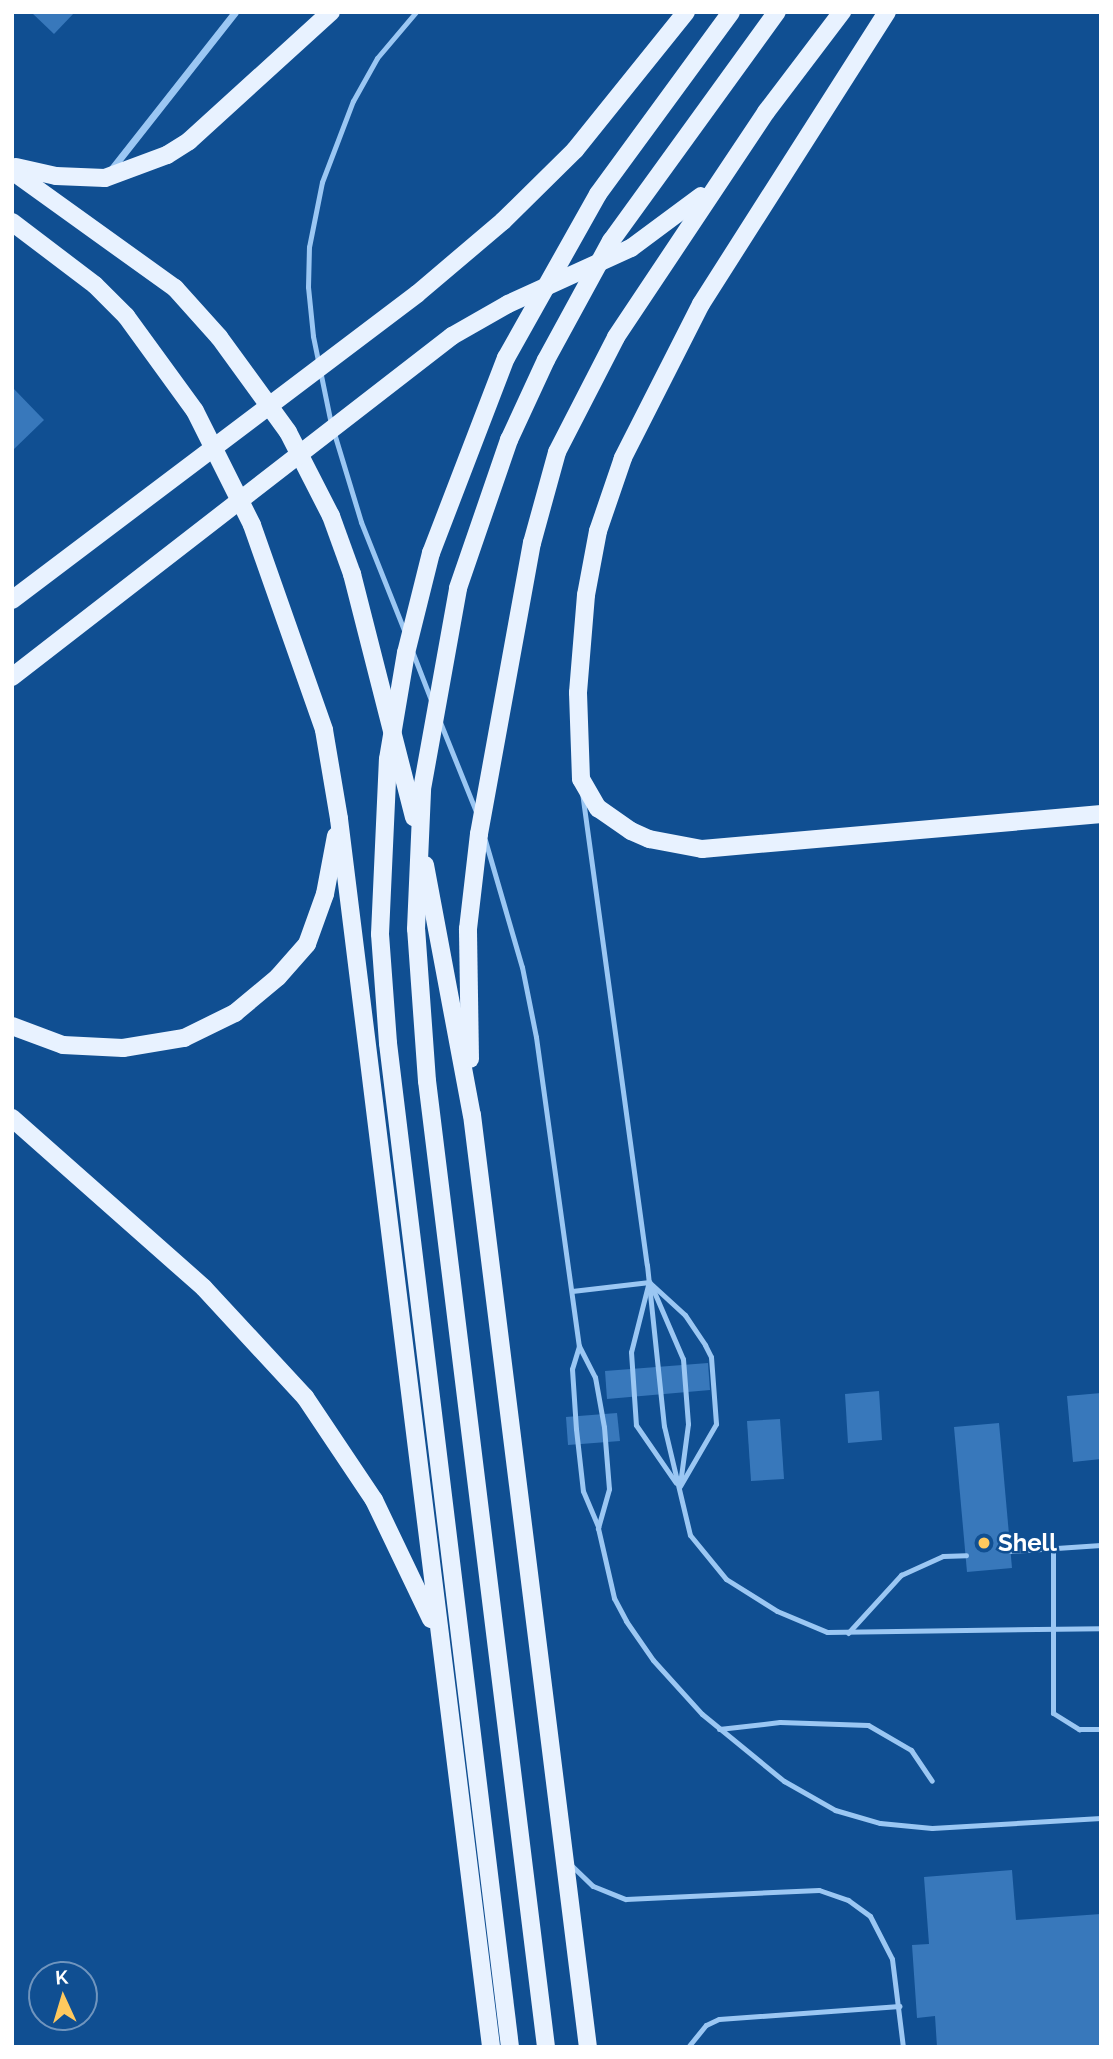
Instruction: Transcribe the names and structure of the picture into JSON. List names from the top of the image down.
{
  "places": ["Shell"],
  "north": "top"
}
